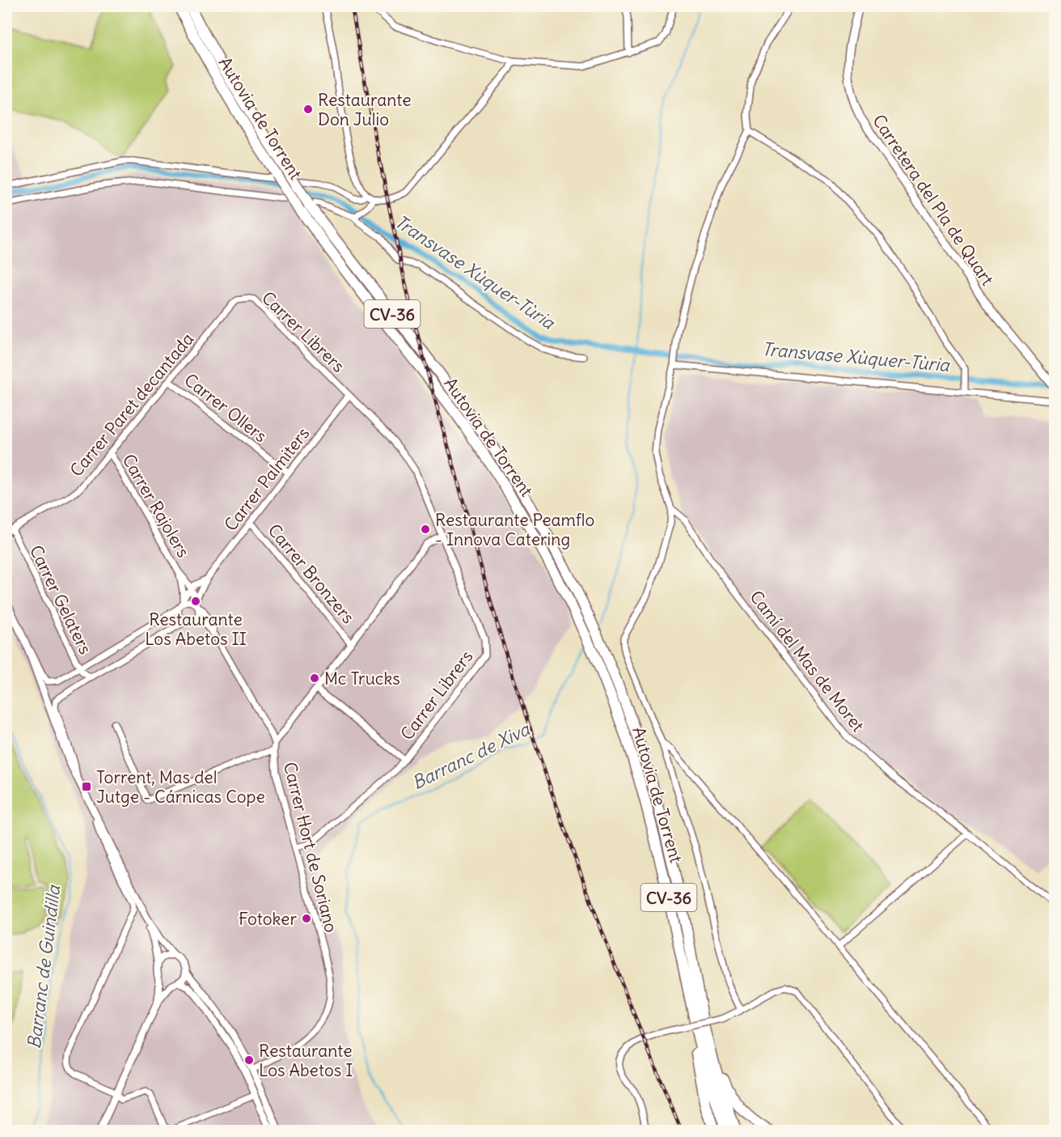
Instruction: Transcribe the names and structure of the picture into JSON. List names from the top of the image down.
{
  "streets": {
    "highway": ["Autovia de Torrent", "CV-36"],
    "main road": ["Carretera del Pla de Quart"],
    "street": [
      "Carrer Librers",
      "Carrer Paret decantada",
      "Carrer Ollers",
      "Carrer Palmiters",
      "Carrer Rajolers",
      "Carrer Bronzers",
      "Carrer Gelaters",
      "Camí del Mas de Moret",
      "Carrer Hort de Soriano"
    ]
  },
  "crossings": [
    ["Carrer Librers", "Carrer Paret decantada"],
    ["Carrer Librers", "Carrer Palmiters"],
    ["Carrer Librers", "Carrer Hort de Soriano"],
    ["Carrer Paret decantada", "Carrer Ollers"],
    ["Carrer Paret decantada", "Carrer Rajolers"],
    ["Carrer Paret decantada", "Carrer Gelaters"],
    ["Carrer Ollers", "Carrer Palmiters"],
    ["Carrer Palmiters", "Carrer Rajolers"],
    ["Carrer Palmiters", "Carrer Bronzers"],
    ["Carrer Rajolers", "Carrer Hort de Soriano"],
    ["Carrer Bronzers", "Carrer Hort de Soriano"]
  ],
  "water": ["Transvase Xùquer-Tùria", "Barranc de Xiva", "Barranc de Guindilla"],
  "places": {
    "other": [
      "Restaurante Don Julio",
      "Restaurante Peamflo - Innova Catering",
      "Restaurante Los Abetos II",
      "Mc Trucks",
      "Fotoker",
      "Restaurante Los Abetos I"
    ],
    "transit": ["Torrent, Mas del Jutge - Cárnicas Cope"]
  }
}
